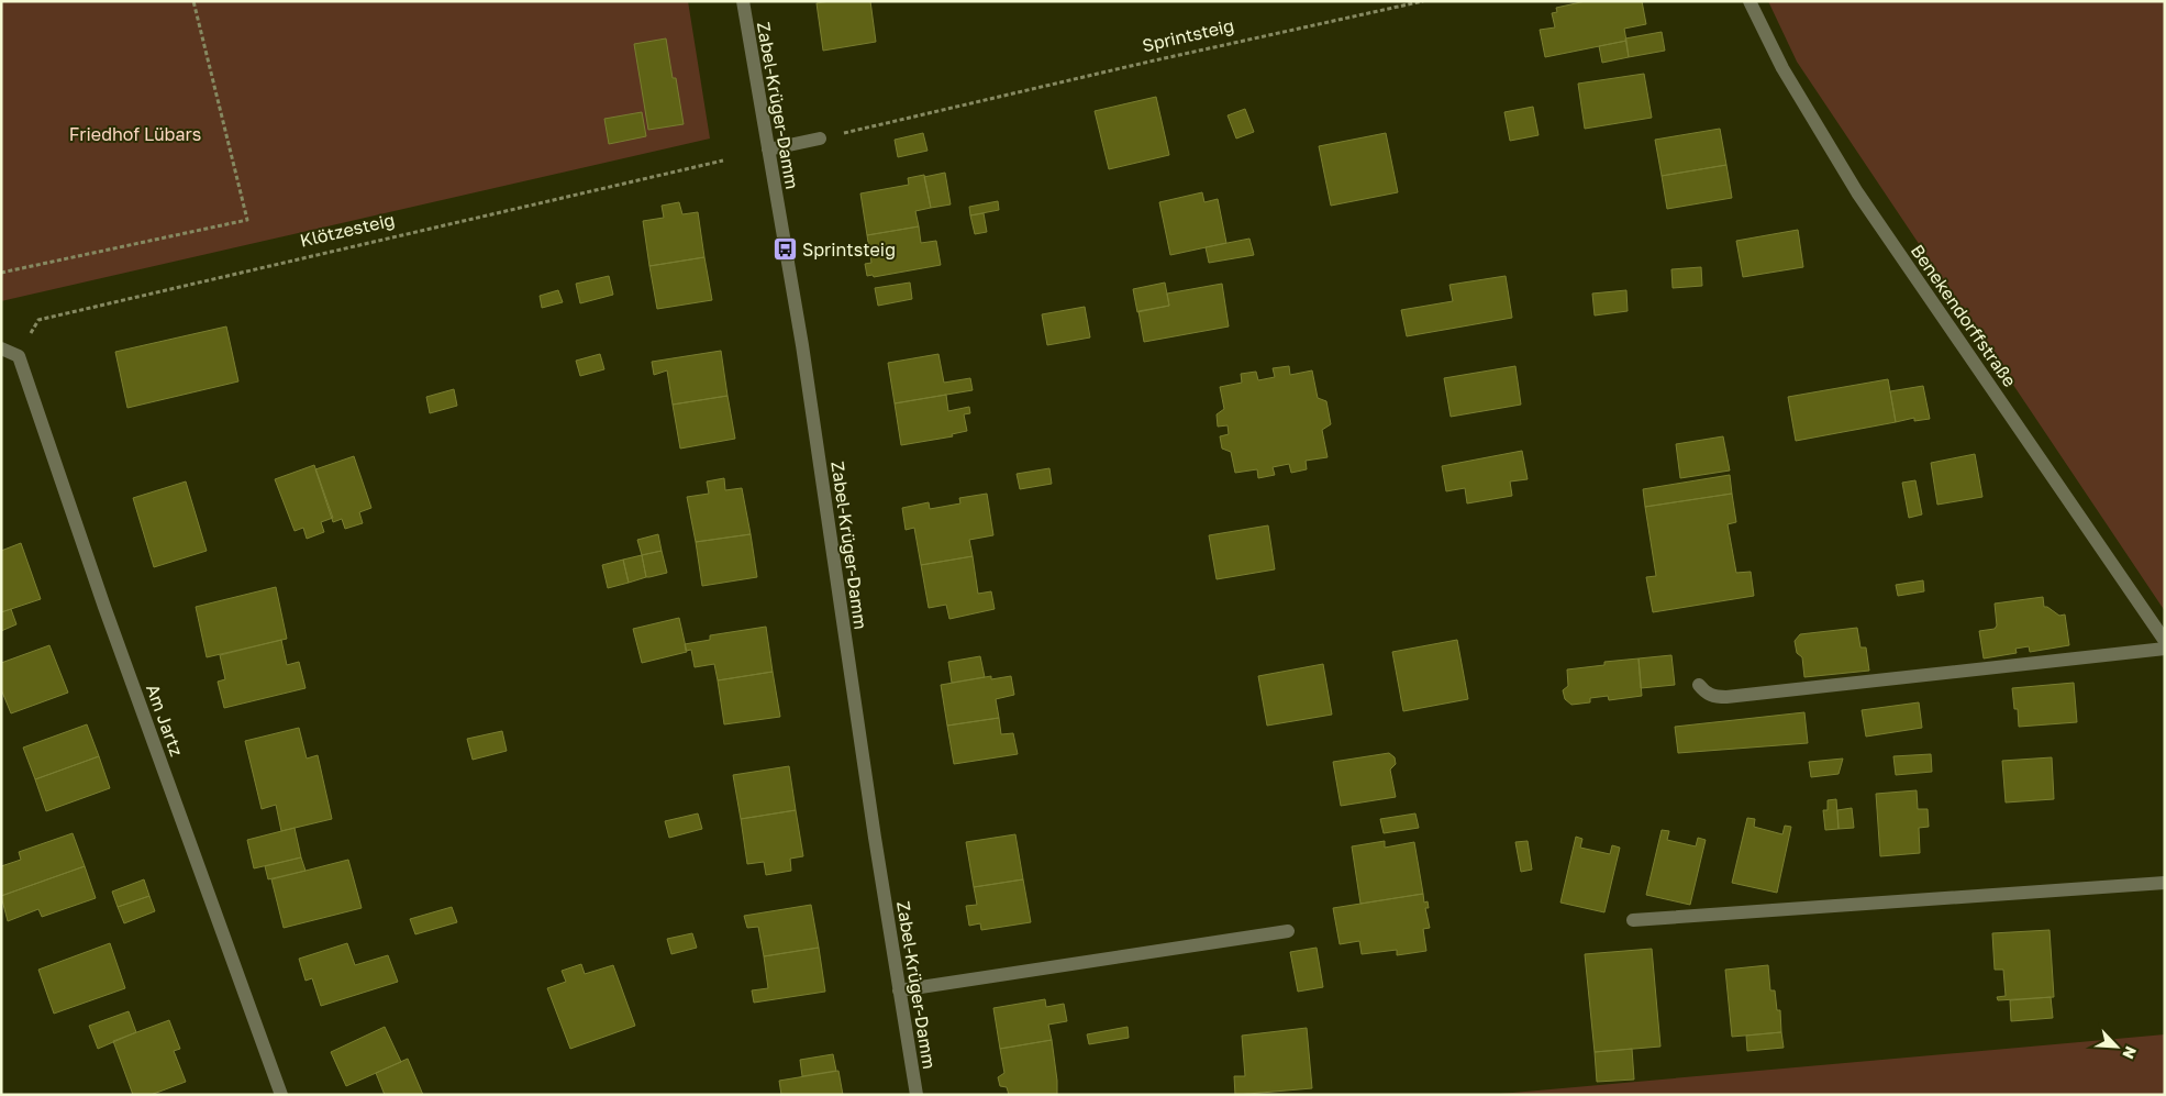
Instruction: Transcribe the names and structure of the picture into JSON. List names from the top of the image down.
{
  "streets": {
    "street": ["Zabel-Krüger-Damm", "Benekendorffstraße", "Am Jartz"],
    "path": ["Sprintsteig", "Klötzesteig"]
  },
  "crossings": [
    ["Klötzesteig", "Am Jartz"]
  ],
  "parks": ["Friedhof Lübars"],
  "places": {
    "bus stop": ["Sprintsteig"]
  },
  "north": "bottom right"
}
